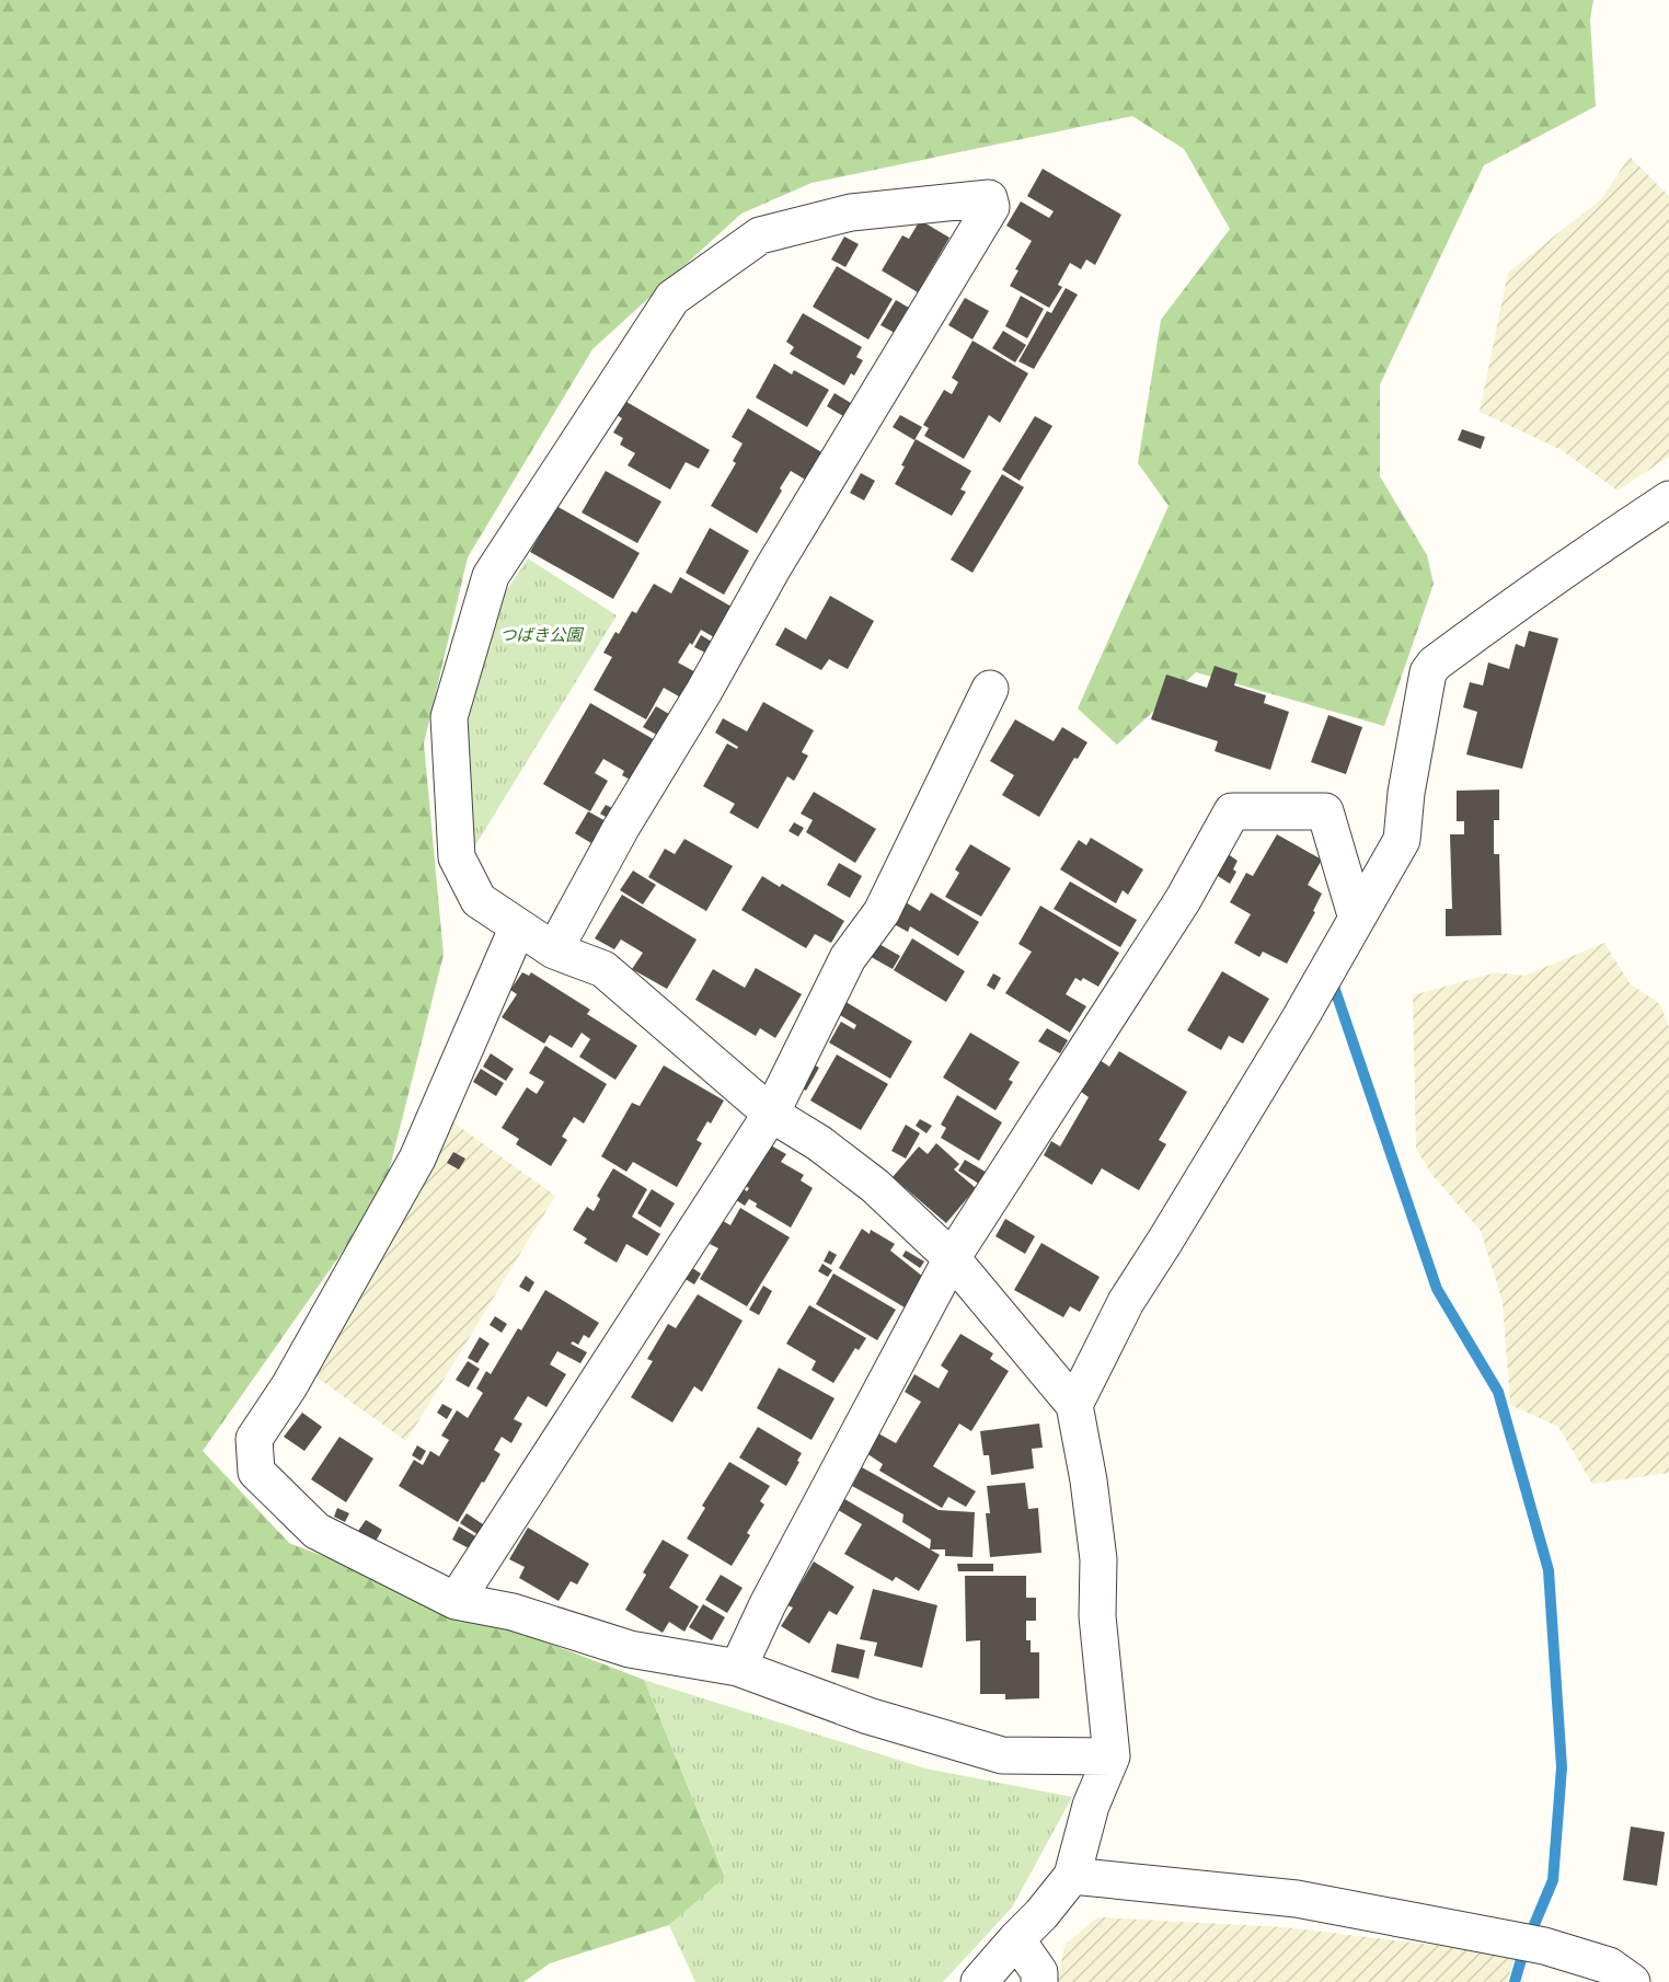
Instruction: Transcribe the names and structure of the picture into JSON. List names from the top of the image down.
{
  "parks": ["つばき公園"]
}
